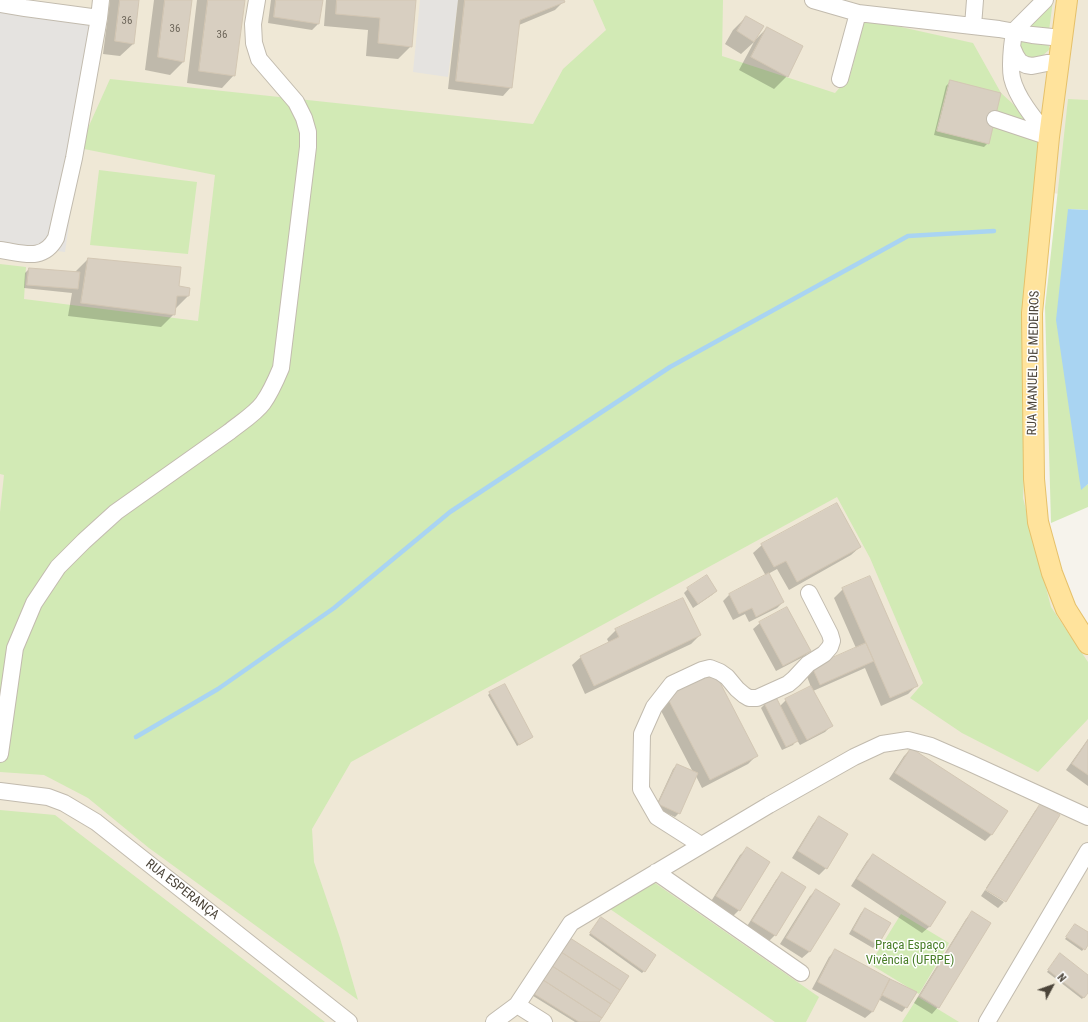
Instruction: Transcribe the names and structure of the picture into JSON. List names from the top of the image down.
{
  "streets": {
    "main road": ["RUA MANUEL DE MEDEIROS"],
    "lane": ["RUA ESPERANÇA"]
  },
  "parks": ["Praça Espaço Vivência (UFRPE)"],
  "house_numbers": ["36", "36", "36"],
  "north": "top right"
}
